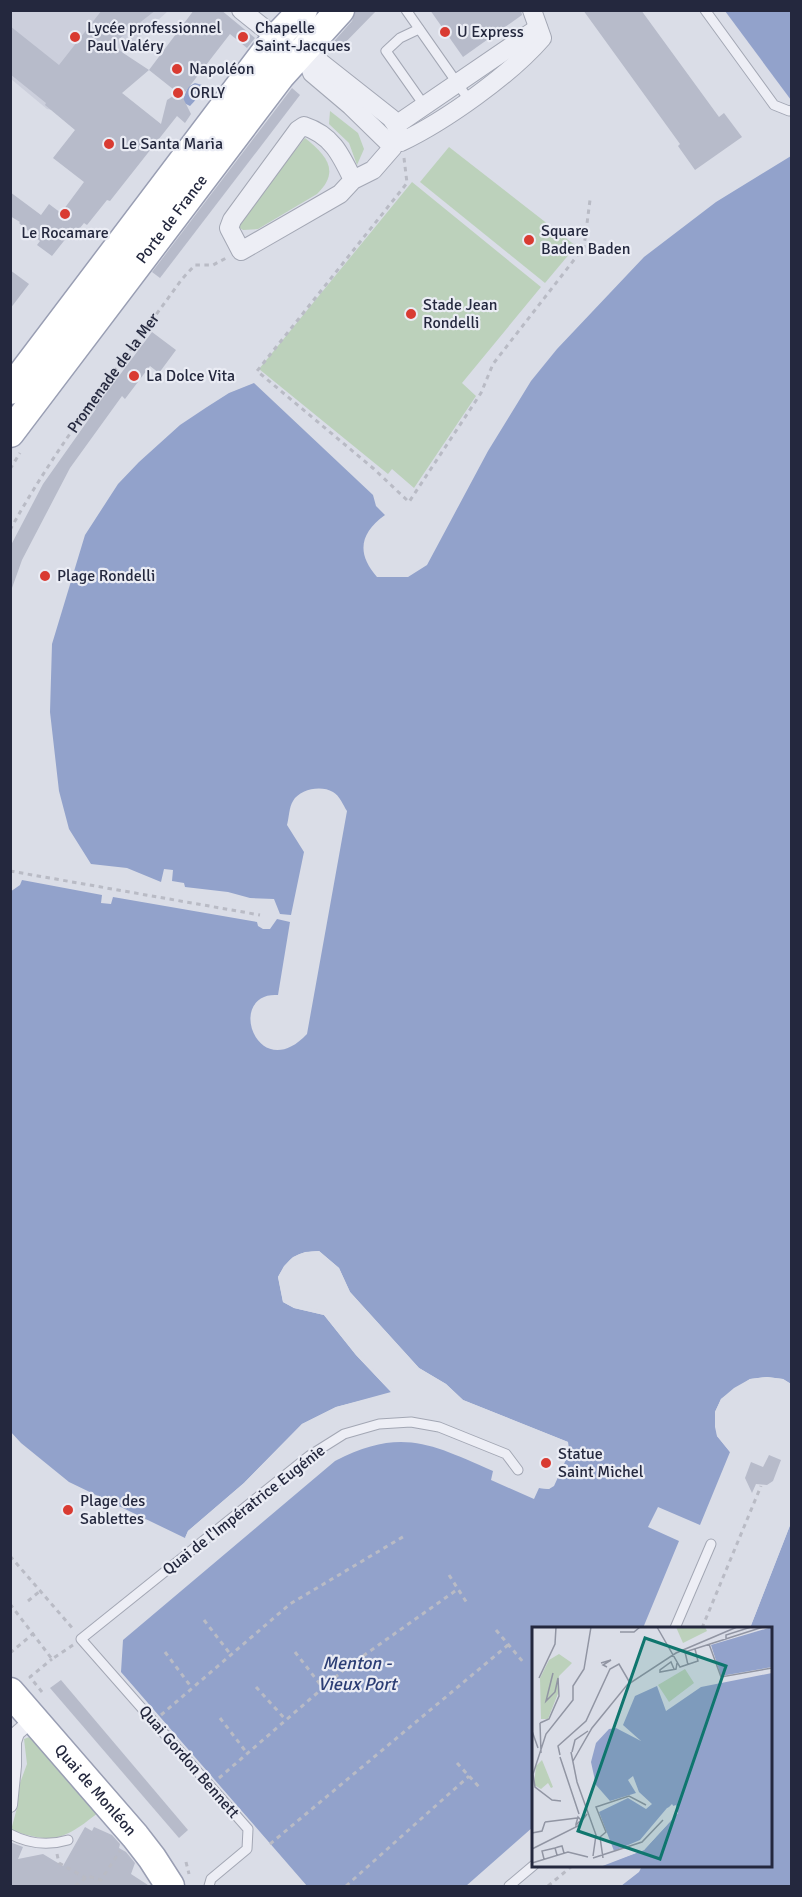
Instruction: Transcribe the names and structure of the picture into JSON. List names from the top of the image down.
{
  "streets": {
    "main road": ["Porte de France", "Quai de Monléon"],
    "lane": ["Quai de l'Impératrice Eugénie", "Quai Gordon Bennett"],
    "path": ["Promenade de la Mer"]
  },
  "crossings": [
    ["Quai de l'Impératrice Eugénie", "Quai Gordon Bennett"]
  ],
  "water": ["Menton - Vieux Port"],
  "places": [
    "U Express",
    "Lycée professionnel Paul Valéry",
    "Chapelle Saint-Jacques",
    "Napoléon",
    "ORLY",
    "Le Santa Maria",
    "Le Rocamare",
    "Square Baden Baden",
    "Stade Jean Rondelli",
    "La Dolce Vita",
    "Plage Rondelli",
    "Statue Saint Michel",
    "Plage des Sablettes"
  ]
}
